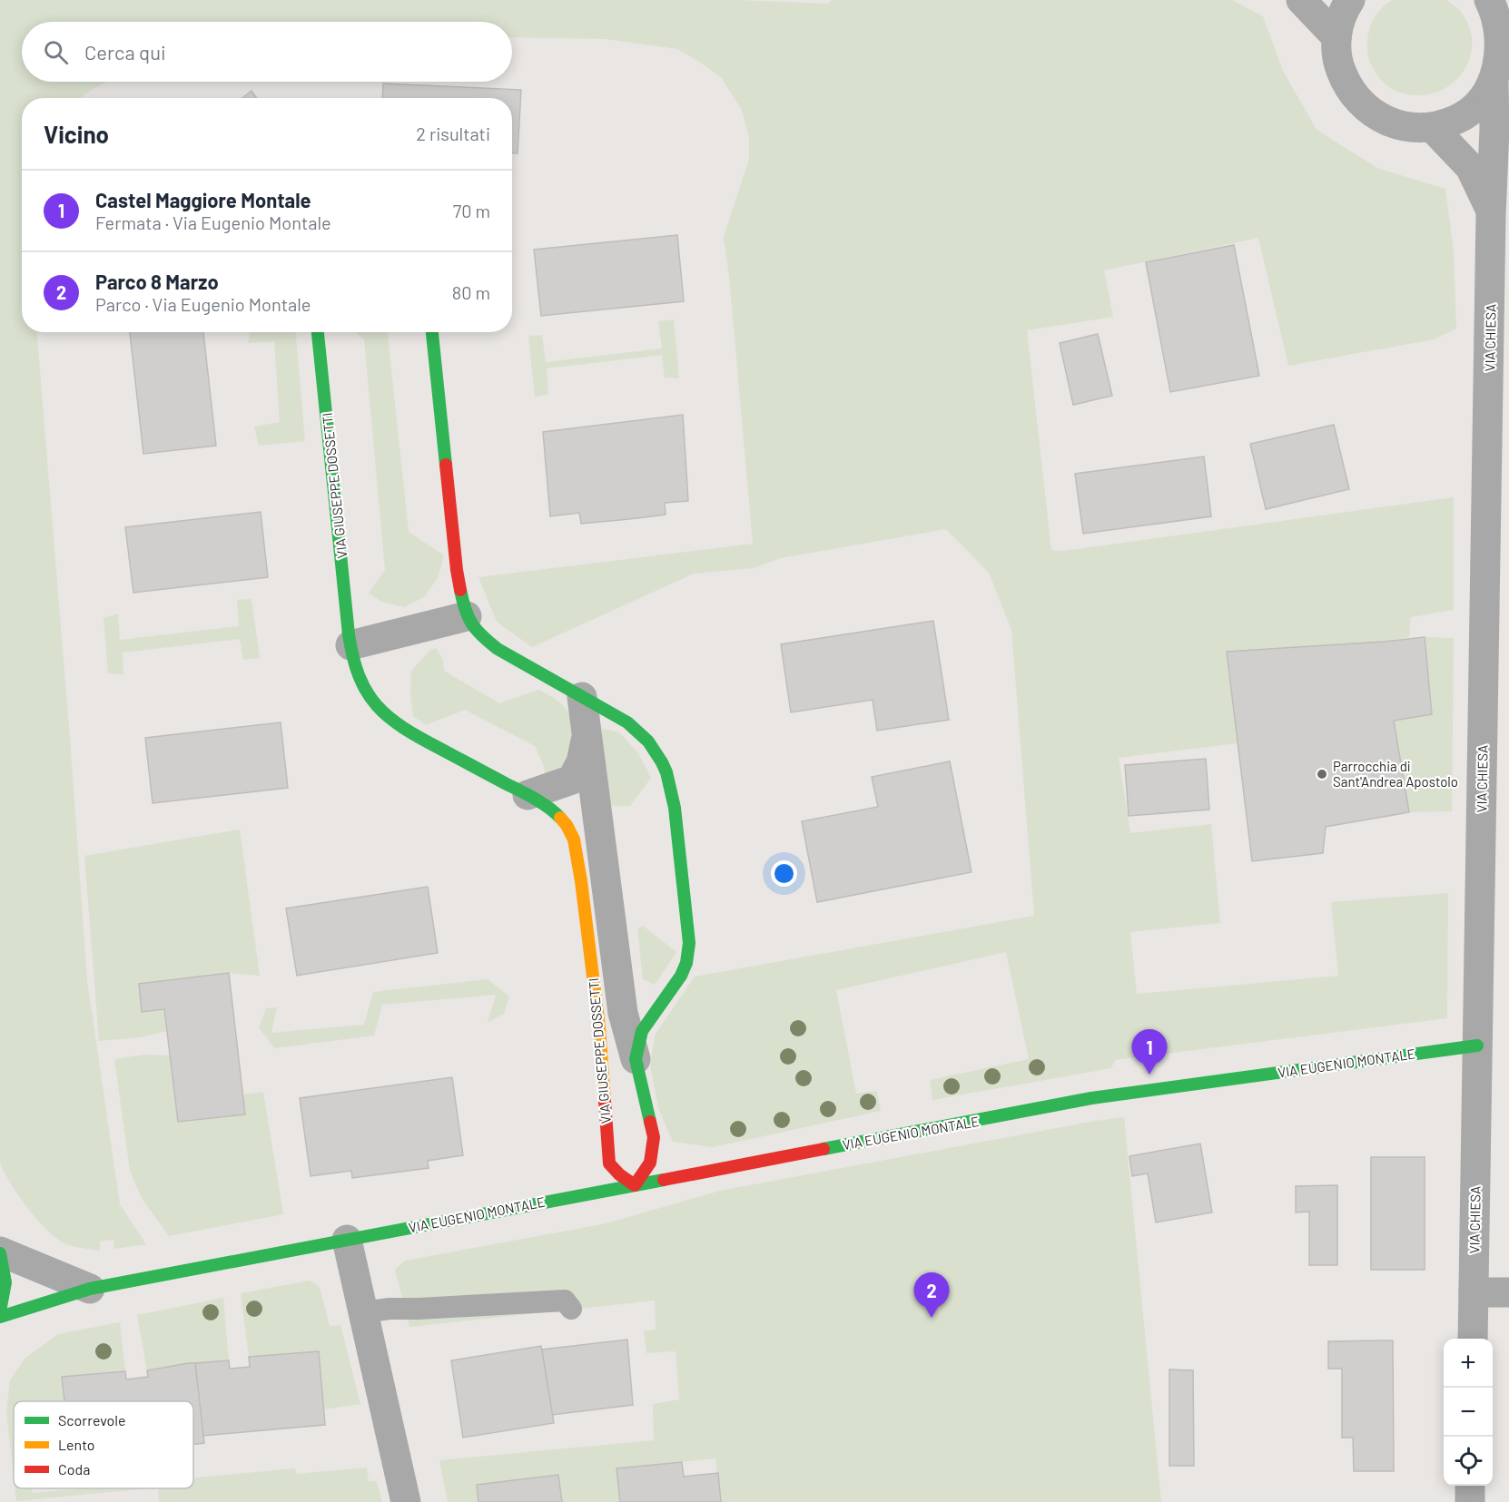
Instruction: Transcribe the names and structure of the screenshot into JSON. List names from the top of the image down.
{
  "streets": {
    "street": ["VIA CHIESA", "VIA GIUSEPPE DOSSETTI", "VIA EUGENIO MONTALE"]
  },
  "crossings": [
    ["VIA CHIESA", "VIA EUGENIO MONTALE"],
    ["VIA GIUSEPPE DOSSETTI", "VIA EUGENIO MONTALE"]
  ],
  "places": ["Parrocchia di Sant'Andrea Apostolo"],
  "legend": ["Scorrevole", "Lento", "Coda"],
  "page": {
    "search": "Cerca qui",
    "heading": ["Vicino", "2 risultati"],
    "list": [
      {
        "mark": "1",
        "name": "Castel Maggiore Montale",
        "note": "Fermata · Via Eugenio Montale",
        "value": "70 m"
      },
      {
        "mark": "2",
        "name": "Parco 8 Marzo",
        "note": "Parco · Via Eugenio Montale",
        "value": "80 m"
      }
    ],
    "pins": ["1", "2"],
    "map_buttons": ["+", "−"]
  }
}
